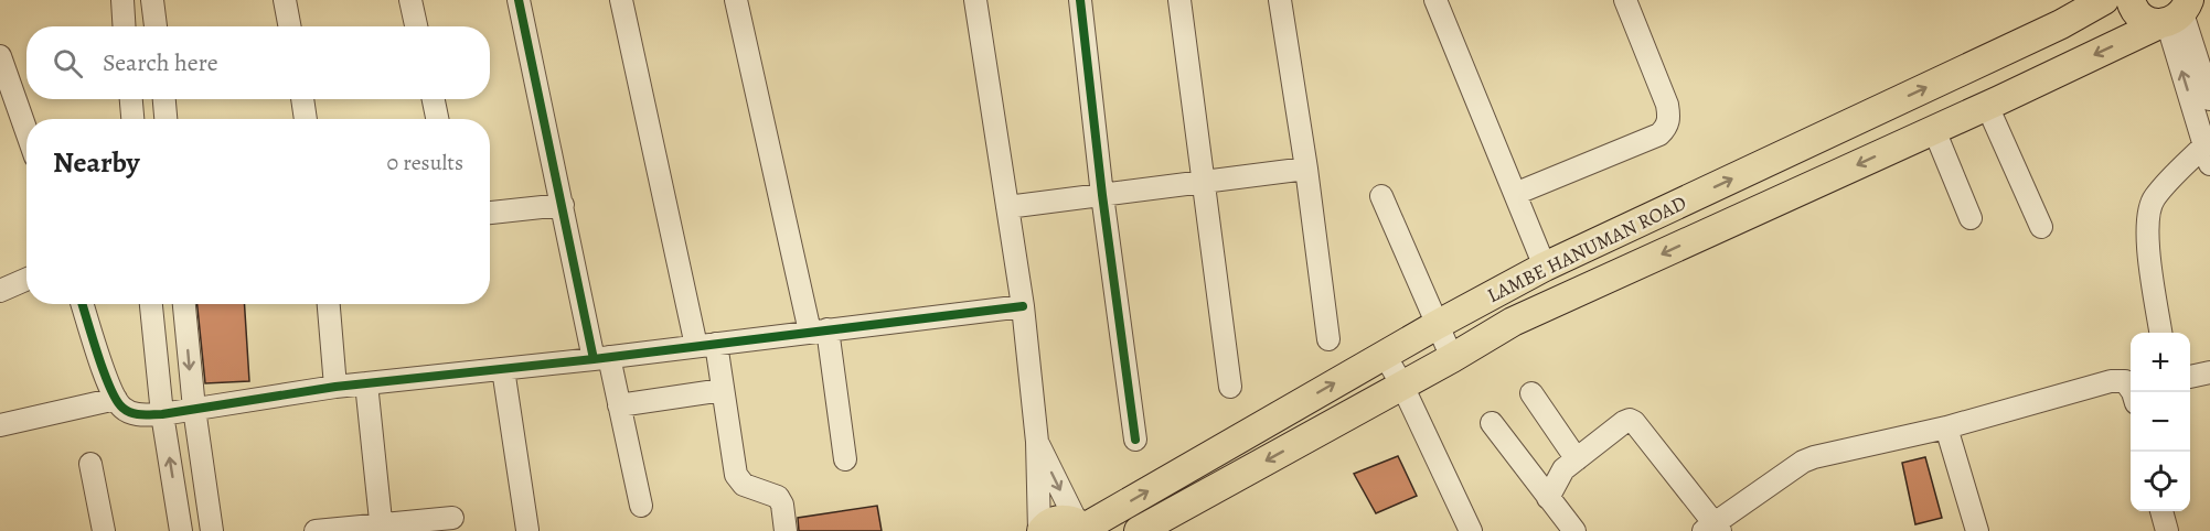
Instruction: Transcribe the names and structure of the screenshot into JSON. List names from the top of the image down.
{
  "streets": {
    "main road": ["LAMBE HANUMAN ROAD"]
  },
  "page": {
    "search": "Search here",
    "heading": ["Nearby", "0 results"],
    "map_buttons": ["+", "−"]
  }
}
